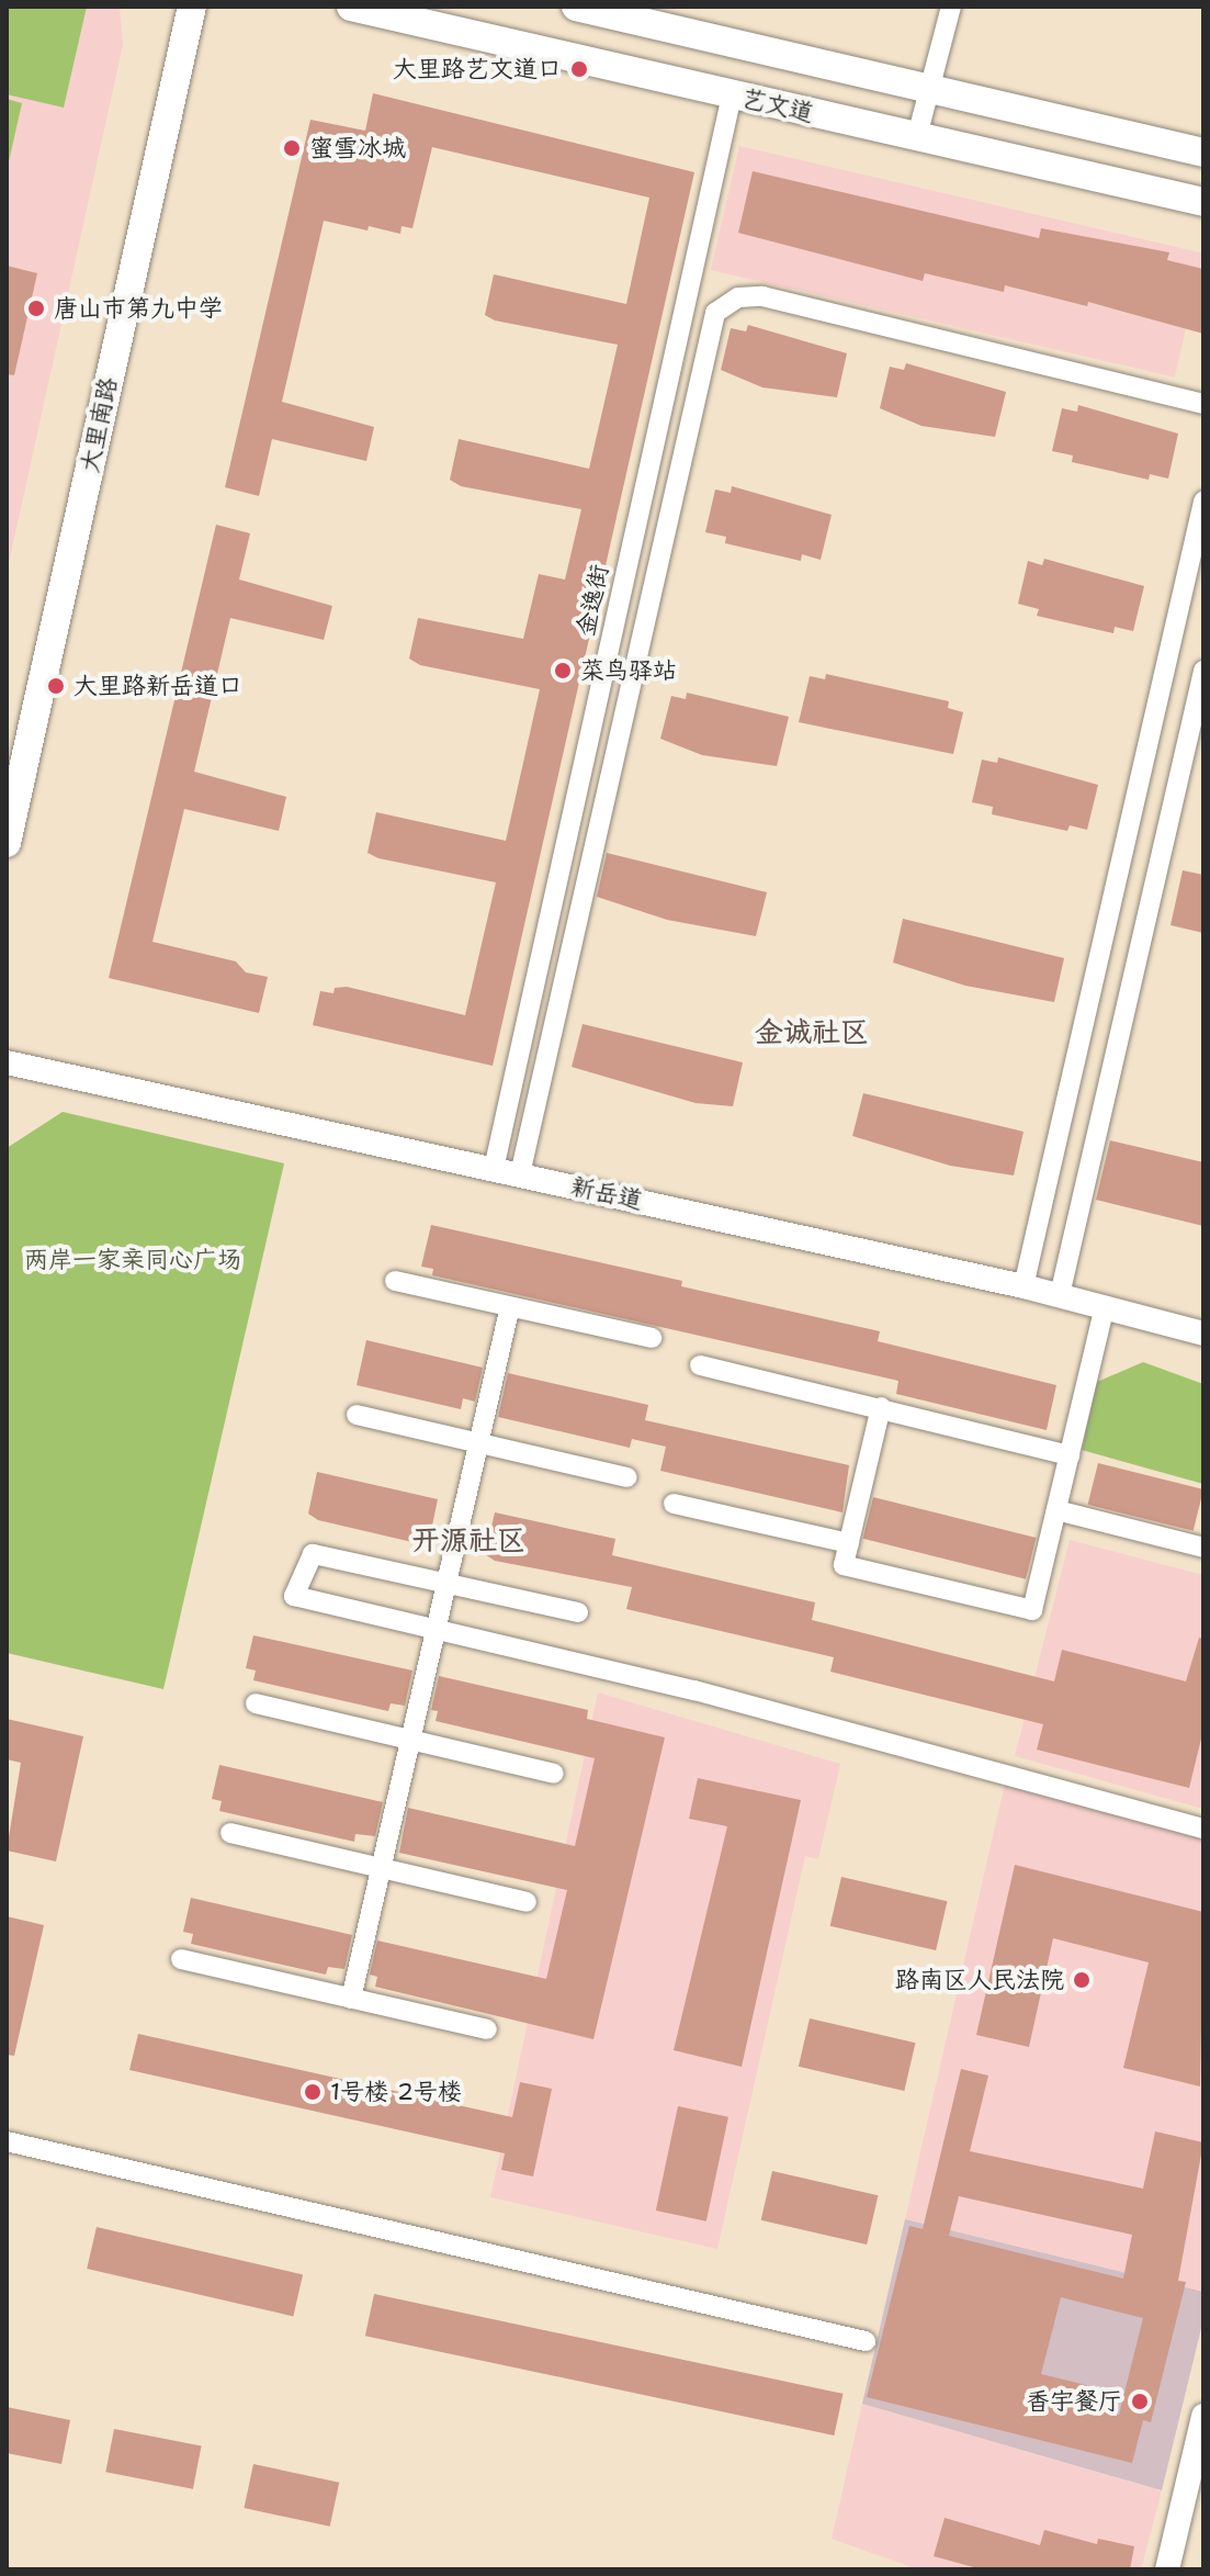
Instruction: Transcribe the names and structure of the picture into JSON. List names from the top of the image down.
{
  "streets": {
    "main road": ["艺文道", "大里南路"],
    "street": ["金逸街", "新岳道"]
  },
  "crossings": [
    ["艺文道", "金逸街"],
    ["金逸街", "新岳道"]
  ],
  "districts": ["金诚社区", "开源社区"],
  "parks": ["两岸一家亲同心广场"],
  "places": [
    "大里路艺文道口",
    "蜜雪冰城",
    "唐山市第九中学",
    "菜鸟驿站",
    "大里路新岳道口",
    "路南区人民法院",
    "1号楼 2号楼",
    "香宇餐厅"
  ]
}
